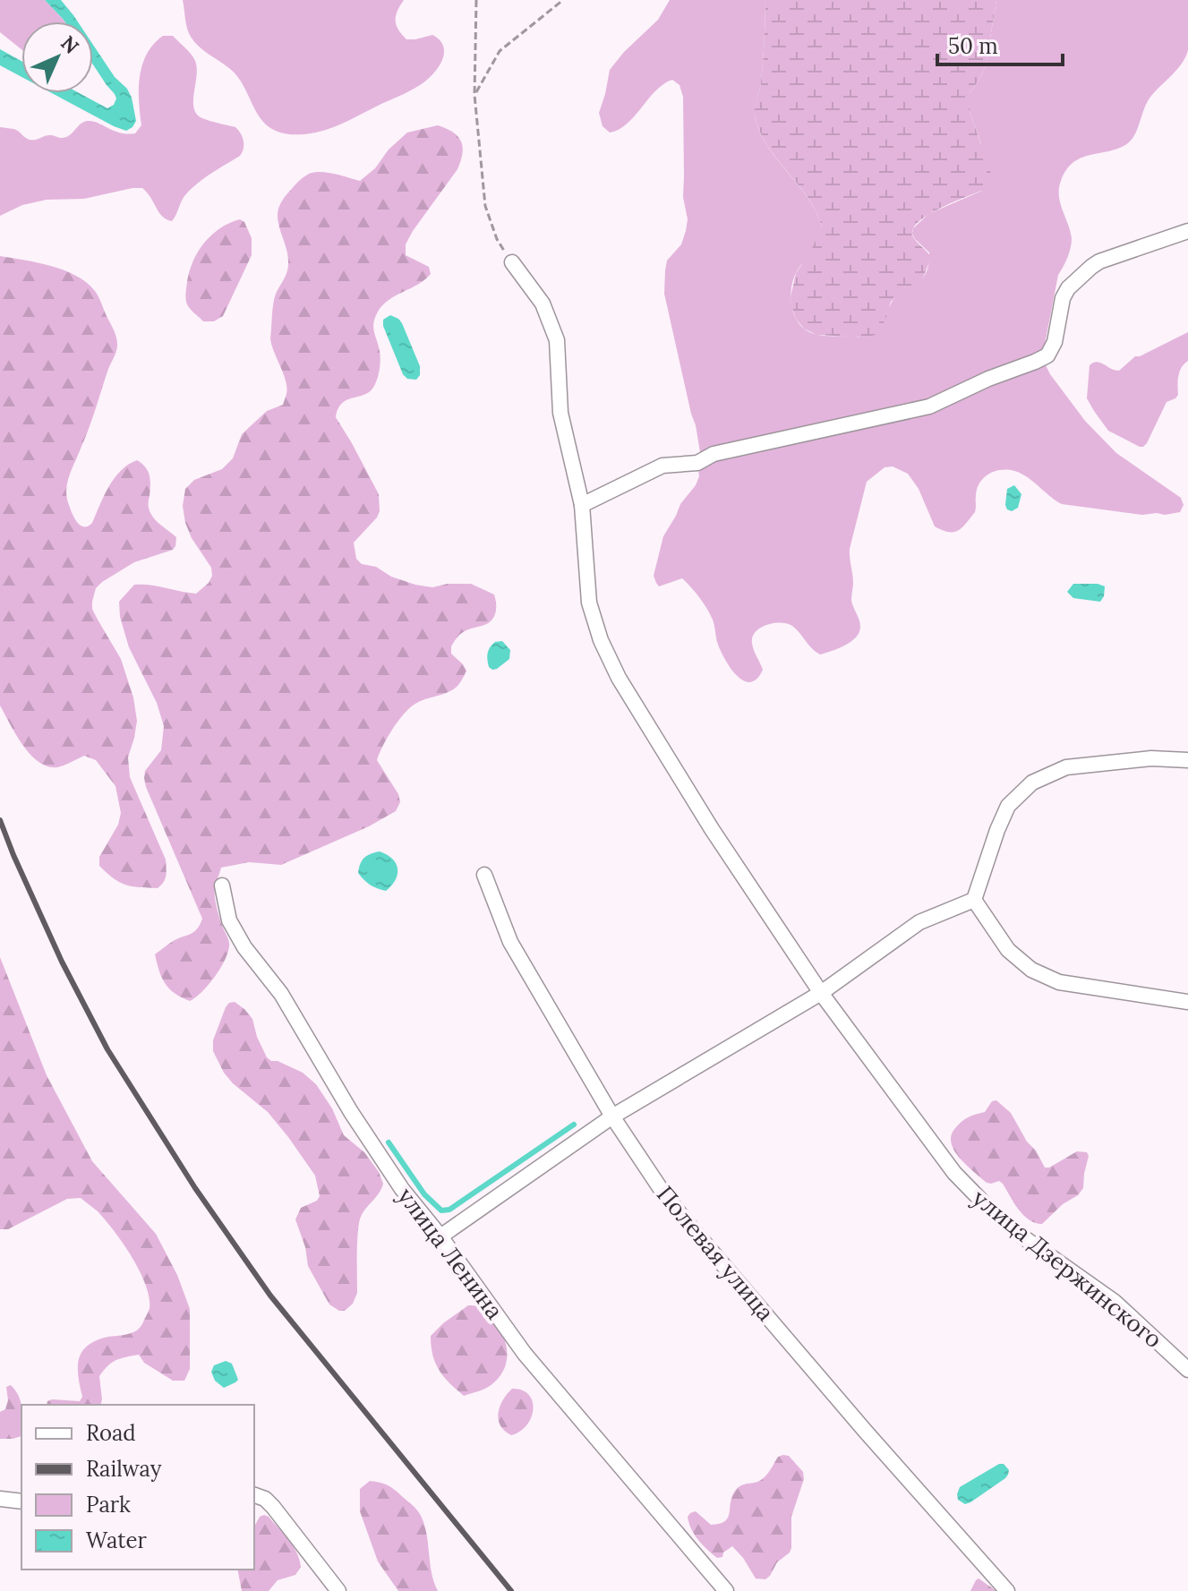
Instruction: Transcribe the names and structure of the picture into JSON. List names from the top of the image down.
{
  "streets": {
    "street": ["улица Ленина", "Полевая улица", "улица Дзержинского"]
  },
  "legend": [
    "Road",
    "Railway",
    "Park",
    "Water"
  ],
  "scale_bar": "50 m",
  "north": "top right"
}
